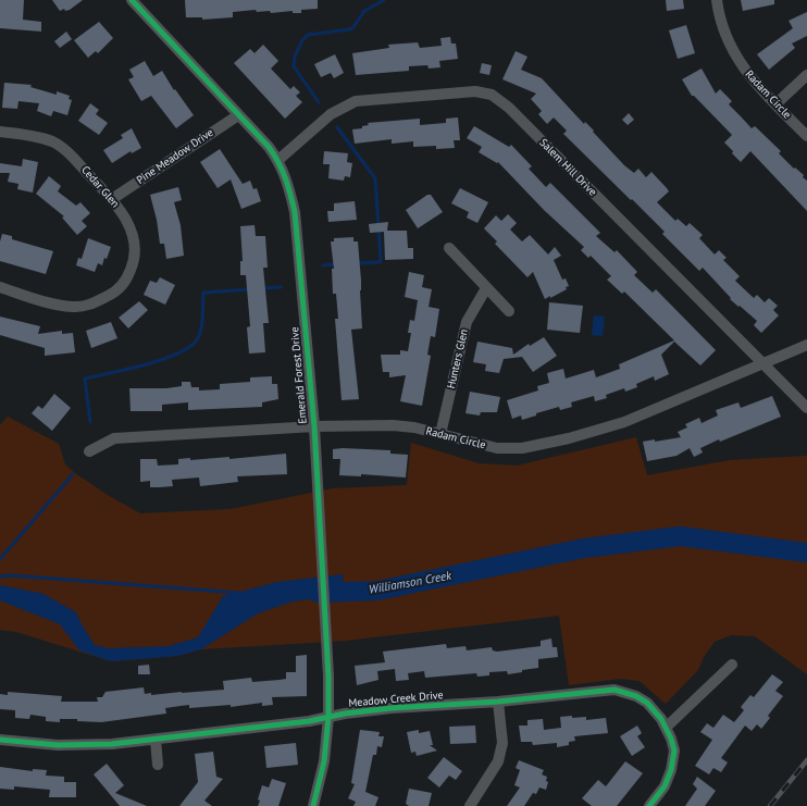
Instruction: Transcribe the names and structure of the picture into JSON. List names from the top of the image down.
{
  "streets": {
    "street": [
      "Radam Circle",
      "Pine Meadow Drive",
      "Salem Hill Drive",
      "Cedar Glen",
      "Hunters Glen",
      "Emerald Forest Drive",
      "Meadow Creek Drive"
    ]
  },
  "crossings": [
    ["Radam Circle", "Salem Hill Drive"],
    ["Radam Circle", "Hunters Glen"],
    ["Radam Circle", "Emerald Forest Drive"],
    ["Pine Meadow Drive", "Cedar Glen"],
    ["Pine Meadow Drive", "Emerald Forest Drive"],
    ["Salem Hill Drive", "Emerald Forest Drive"],
    ["Emerald Forest Drive", "Meadow Creek Drive"]
  ],
  "water": ["Williamson Creek"]
}
